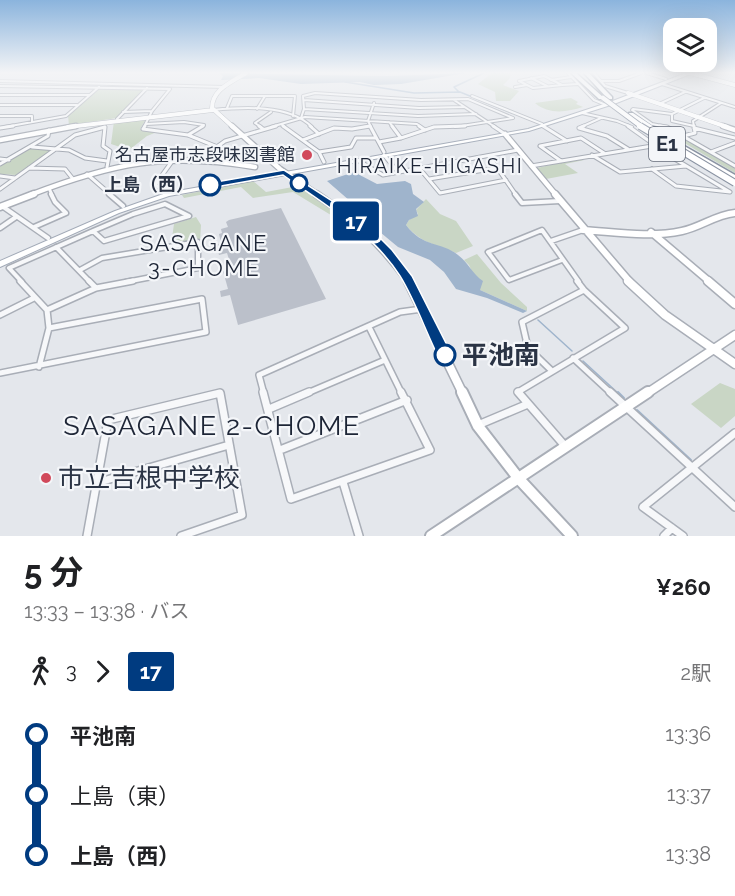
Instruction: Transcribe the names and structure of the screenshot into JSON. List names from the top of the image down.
{
  "streets": {
    "highway": ["E1"]
  },
  "districts": ["HIRAIKE-HIGASHI", "SASAGANE 3-CHOME", "SASAGANE 2-CHOME"],
  "places": [
    "名古屋市志段味図書館",
    "上島（西）",
    "平池南",
    "市立吉根中学校"
  ],
  "lines": ["bus line 17"],
  "page": {
    "on_map": "17",
    "heading": ["5 分", "13:33 – 13:38 · バス", "¥260"],
    "legs": ["3", "17", "2駅"],
    "list": [
      {
        "name": "平池南",
        "value": "13:36"
      },
      {
        "name": "上島（東）",
        "value": "13:37"
      },
      {
        "name": "上島（西）",
        "value": "13:38"
      }
    ]
  }
}
